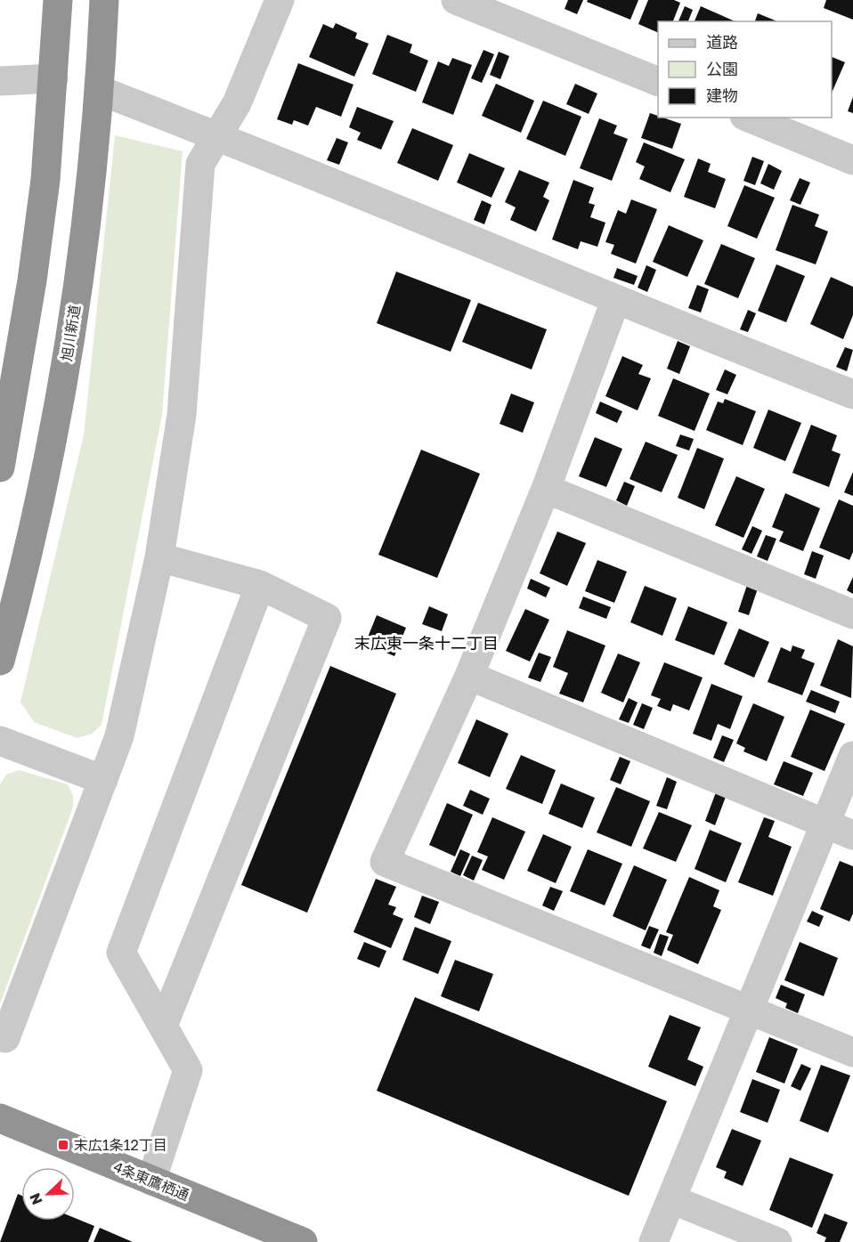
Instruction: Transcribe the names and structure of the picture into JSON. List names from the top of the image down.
{
  "streets": {
    "highway": ["旭川新道", "4条東鷹栖通"]
  },
  "districts": ["末広東一条十二丁目"],
  "places": {
    "transit": ["末広1条12丁目"]
  },
  "legend": ["道路", "公園", "建物"],
  "north": "bottom left"
}
